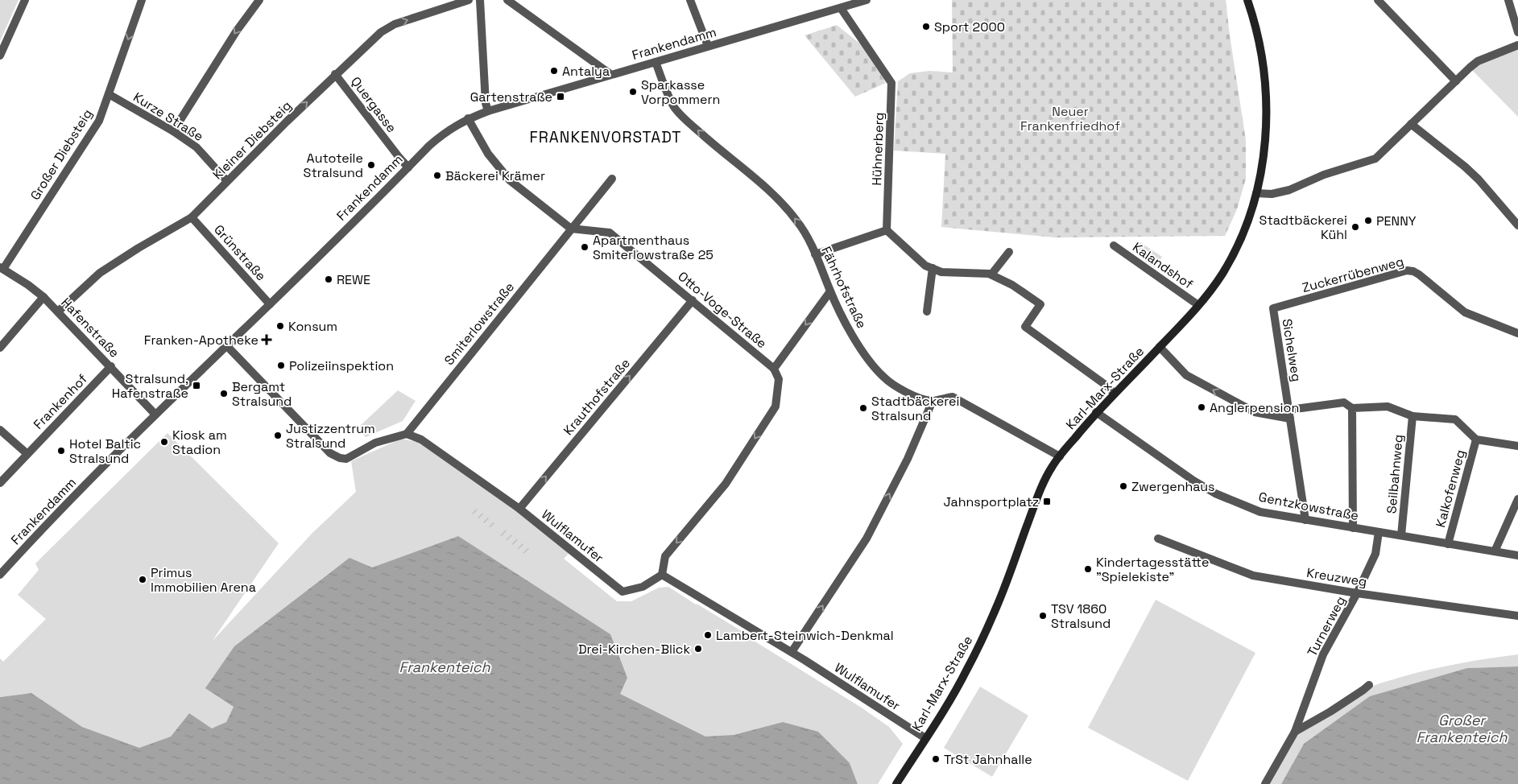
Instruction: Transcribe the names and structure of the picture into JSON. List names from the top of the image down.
{
  "streets": {
    "main road": ["Karl-Marx-Straße"],
    "street": [
      "Frankendamm",
      "Quergasse",
      "Kurze Straße",
      "Kleiner Diebsteig",
      "Hühnerberg",
      "Großer Diebsteig",
      "Grünstraße",
      "Kalandshof",
      "Zuckerrübenweg",
      "Fährhofstraße",
      "Otto-Voge-Straße",
      "Smiterlowstraße",
      "Hafenstraße",
      "Sichelweg",
      "Krauthofstraße",
      "Frankenhof",
      "Seilbahnweg",
      "Kalkofenweg",
      "Gentzkowstraße",
      "Wulflamufer",
      "Kreuzweg",
      "Turnerweg"
    ]
  },
  "crossings": [
    ["Frankendamm", "Quergasse"],
    ["Frankendamm", "Hühnerberg"],
    ["Frankendamm", "Grünstraße"],
    ["Frankendamm", "Fährhofstraße"],
    ["Frankendamm", "Hafenstraße"],
    ["Quergasse", "Kleiner Diebsteig"],
    ["Kurze Straße", "Kleiner Diebsteig"],
    ["Kurze Straße", "Großer Diebsteig"],
    ["Kleiner Diebsteig", "Grünstraße"],
    ["Kleiner Diebsteig", "Hafenstraße"],
    ["Großer Diebsteig", "Hafenstraße"],
    ["Kalandshof", "Karl-Marx-Straße"],
    ["Zuckerrübenweg", "Sichelweg"],
    ["Otto-Voge-Straße", "Smiterlowstraße"],
    ["Otto-Voge-Straße", "Krauthofstraße"],
    ["Smiterlowstraße", "Wulflamufer"],
    ["Hafenstraße", "Frankenhof"],
    ["Sichelweg", "Gentzkowstraße"],
    ["Karl-Marx-Straße", "Gentzkowstraße"],
    ["Karl-Marx-Straße", "Wulflamufer"],
    ["Krauthofstraße", "Wulflamufer"],
    ["Seilbahnweg", "Gentzkowstraße"],
    ["Kalkofenweg", "Gentzkowstraße"],
    ["Gentzkowstraße", "Turnerweg"],
    ["Kreuzweg", "Turnerweg"]
  ],
  "one_way": ["Kleiner Diebsteig", "Fährhofstraße", "Krauthofstraße"],
  "districts": ["FRANKENVORSTADT"],
  "water": ["Frankenteich", "Großer Frankenteich"],
  "parks": ["Neuer Frankenfriedhof"],
  "places": {
    "other": [
      "Sport 2000",
      "Antalya",
      "Sparkasse Vorpommern",
      "Autoteile Stralsund",
      "Bäckerei Krämer",
      "PENNY",
      "Stadtbäckerei Kühl",
      "Apartmenthaus Smiterlowstraße 25",
      "REWE",
      "Konsum",
      "Polizeiinspektion",
      "Bergamt Stralsund",
      "Anglerpension",
      "Stadtbäckerei Stralsund",
      "Justizzentrum Stralsund",
      "Kiosk am Stadion",
      "Hotel Baltic Stralsund",
      "Zwergenhaus",
      "Kindertagesstätte \"Spielekiste\"",
      "Primus Immobilien Arena",
      "TSV 1860 Stralsund",
      "Lambert-Steinwich-Denkmal",
      "Drei-Kirchen-Blick",
      "TrSt Jahnhalle"
    ],
    "transit": ["Gartenstraße", "Stralsund, Hafenstraße", "Jahnsportplatz"],
    "health": ["Franken-Apotheke"]
  }
}
